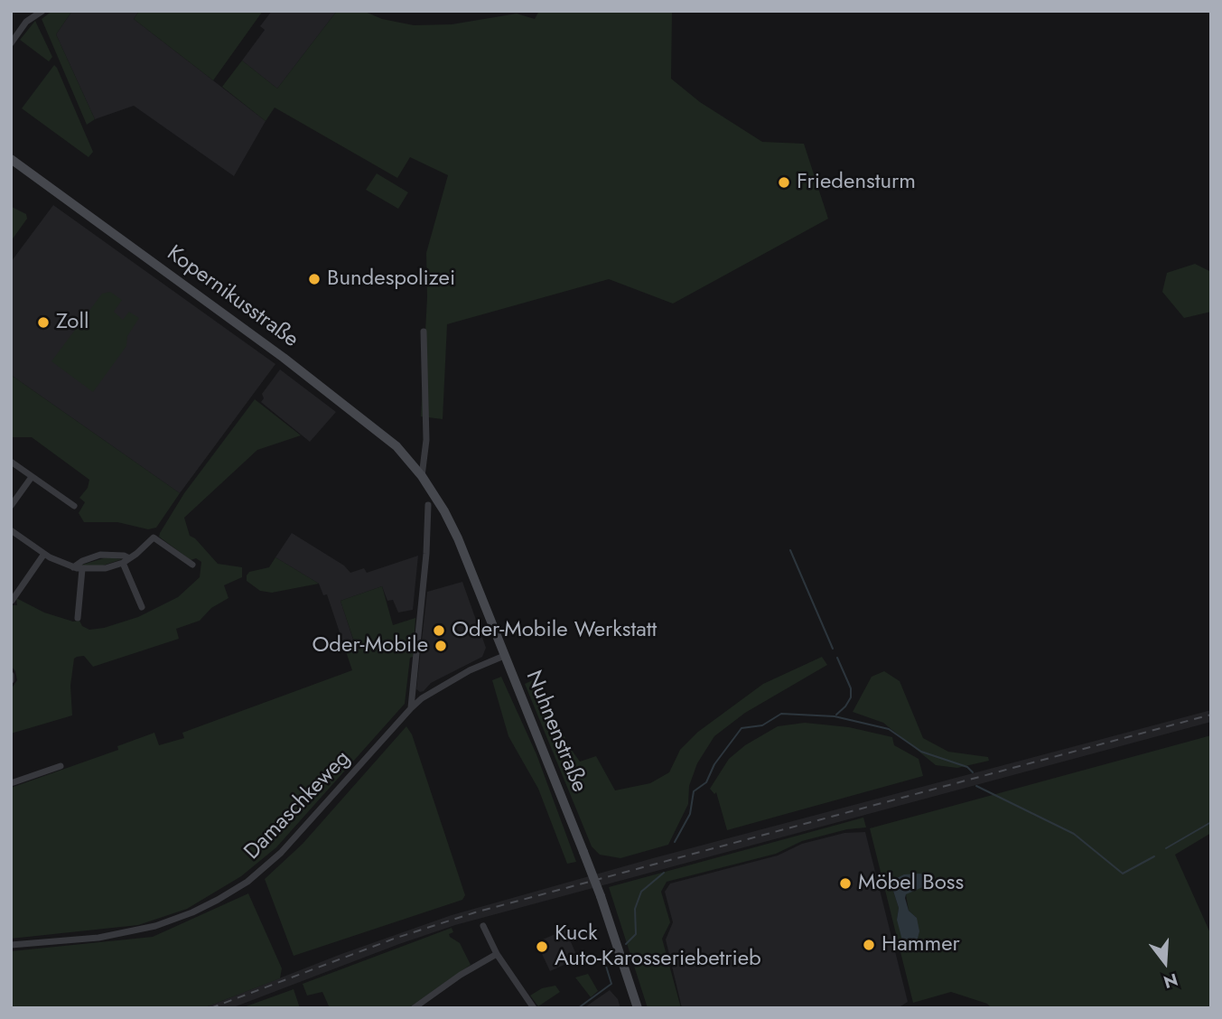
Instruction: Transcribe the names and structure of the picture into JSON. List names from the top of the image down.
{
  "streets": {
    "main road": ["Kopernikusstraße", "Nuhnenstraße"],
    "street": ["Damaschkeweg"]
  },
  "crossings": [
    ["Kopernikusstraße", "Nuhnenstraße"],
    ["Nuhnenstraße", "Damaschkeweg"]
  ],
  "places": [
    "Friedensturm",
    "Bundespolizei",
    "Zoll",
    "Oder-Mobile Werkstatt",
    "Oder-Mobile",
    "Möbel Boss",
    "Hammer",
    "Kuck Auto-Karosseriebetrieb"
  ],
  "north": "bottom"
}
